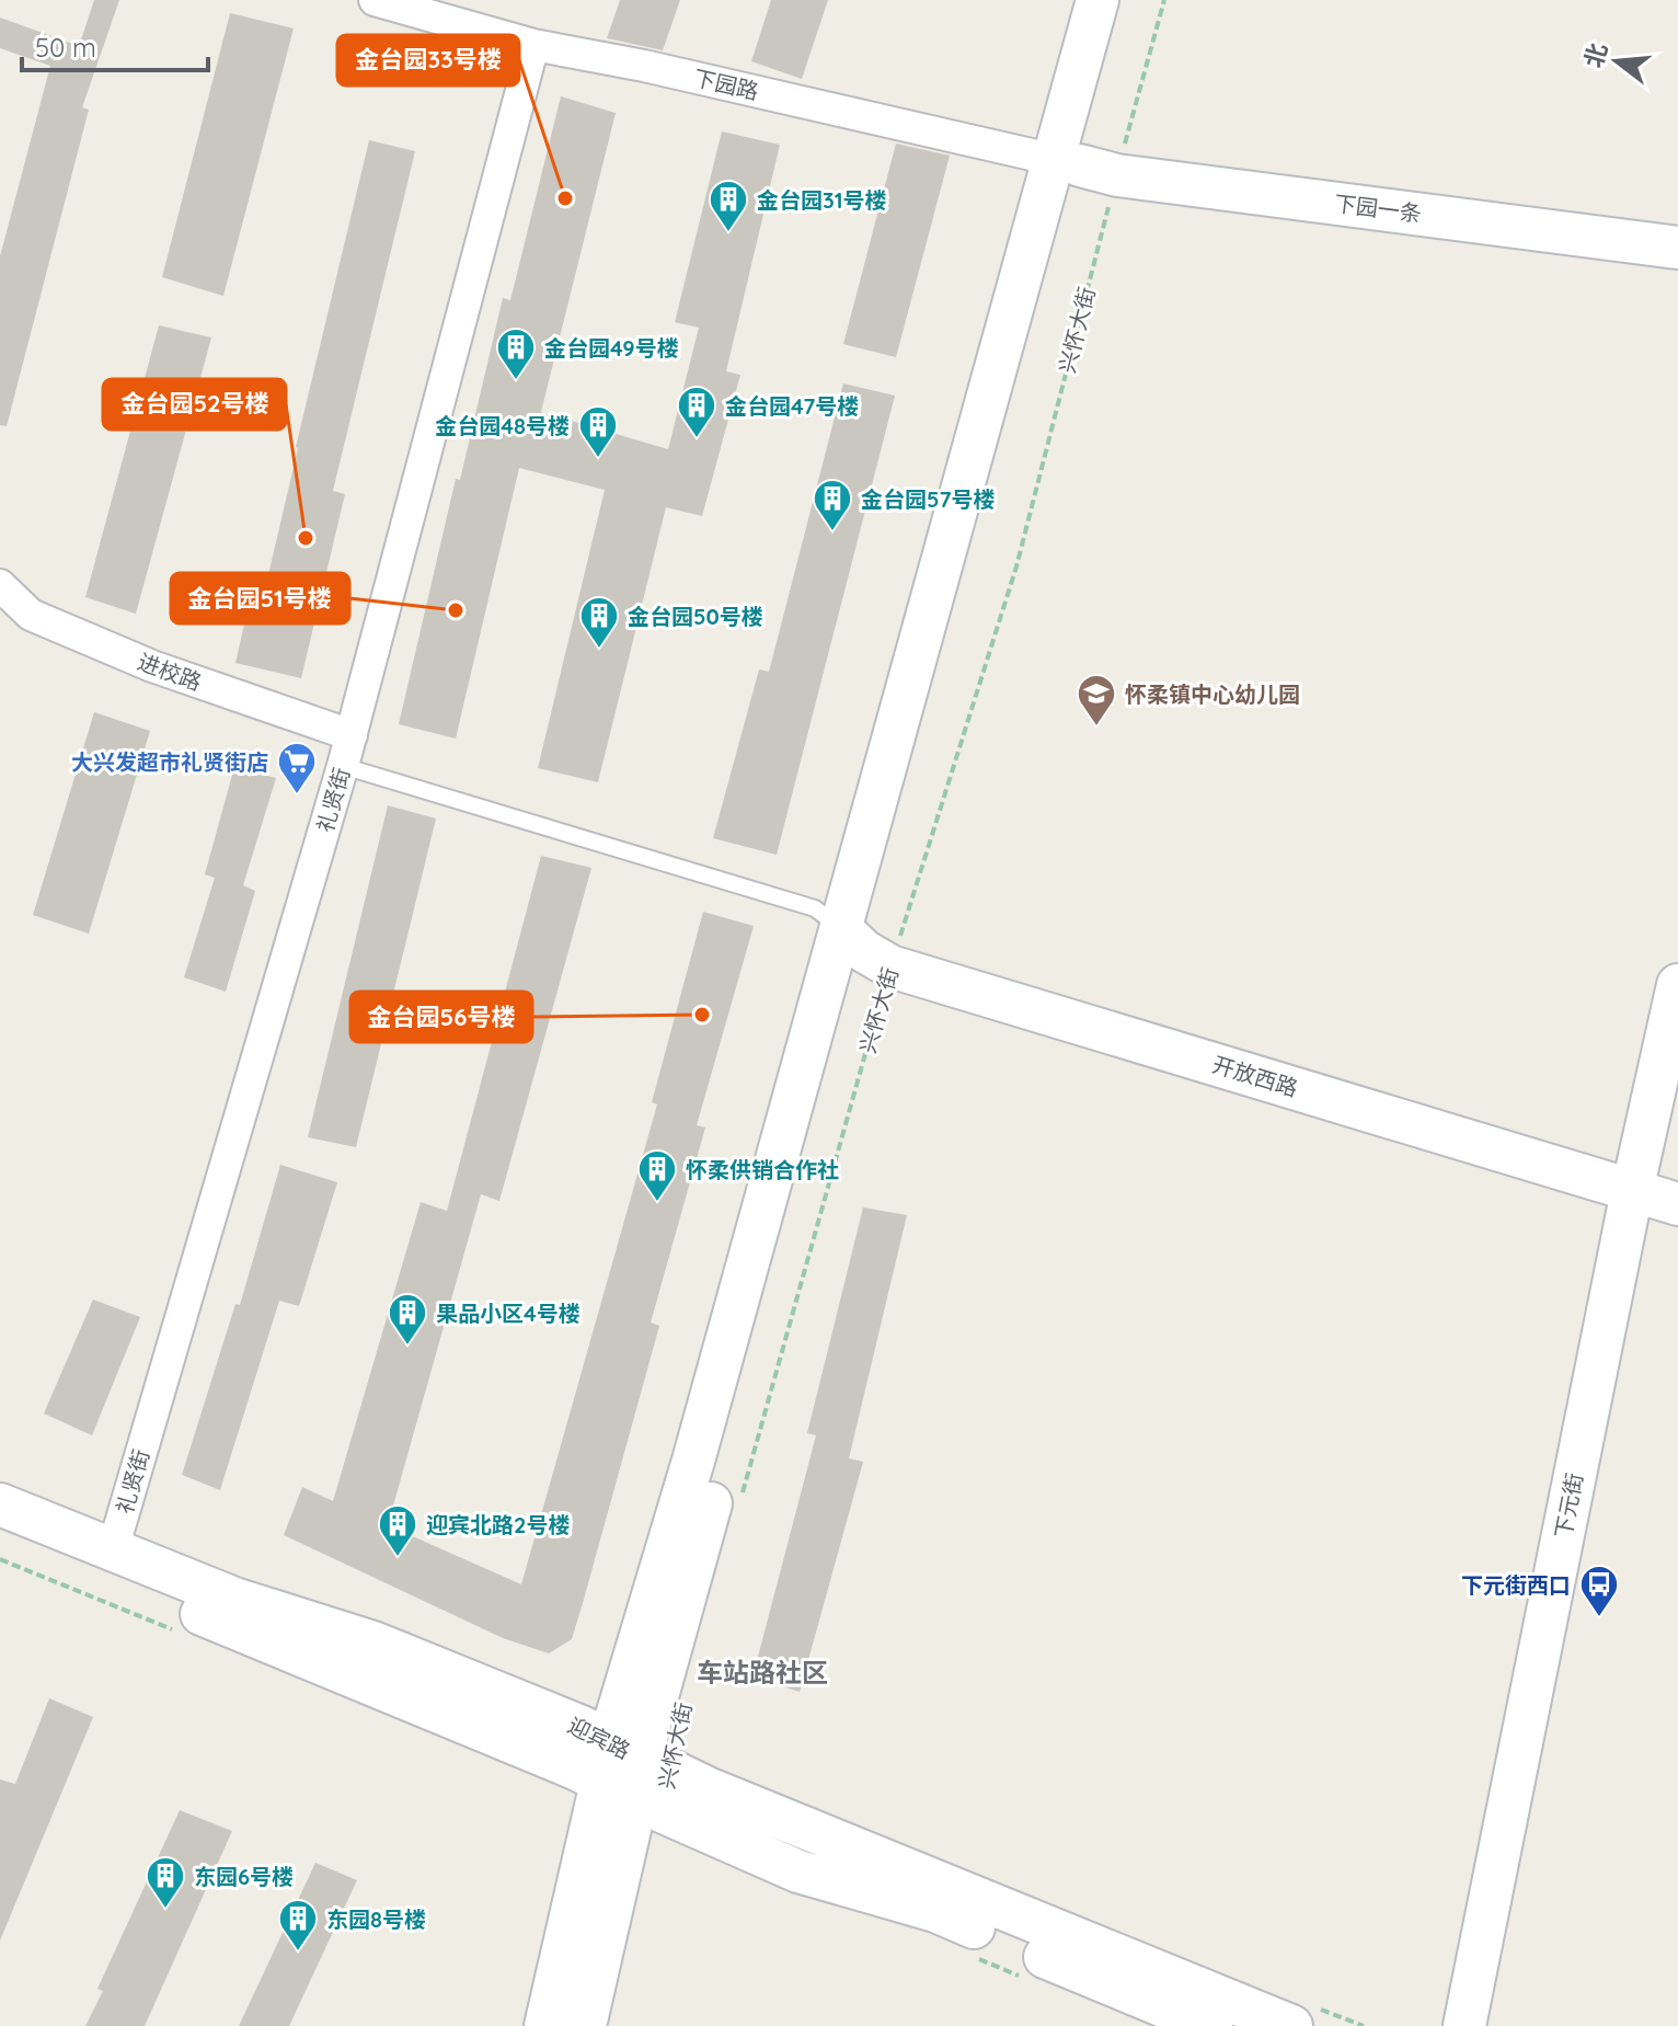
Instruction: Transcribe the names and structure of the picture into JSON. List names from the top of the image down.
{
  "streets": {
    "main road": [
      "下园一条",
      "兴怀大街",
      "开放西路",
      "下元街",
      "迎宾路"
    ],
    "street": ["下园路", "进校路", "礼贤街"]
  },
  "crossings": [
    ["下园路", "下园一条"],
    ["下园路", "兴怀大街"],
    ["下园路", "礼贤街"],
    ["下园一条", "兴怀大街"],
    ["兴怀大街", "开放西路"],
    ["兴怀大街", "迎宾路"],
    ["进校路", "礼贤街"],
    ["礼贤街", "迎宾路"],
    ["开放西路", "下元街"]
  ],
  "districts": ["车站路社区"],
  "places": {
    "other": [
      "金台园33号楼",
      "金台园52号楼",
      "金台园51号楼",
      "金台园56号楼"
    ],
    "building": [
      "金台园31号楼",
      "金台园49号楼",
      "金台园47号楼",
      "金台园48号楼",
      "金台园57号楼",
      "金台园50号楼",
      "怀柔供销合作社",
      "果品小区4号楼",
      "迎宾北路2号楼",
      "东园6号楼",
      "东园8号楼"
    ],
    "school or university": ["怀柔镇中心幼儿园"],
    "supermarket": ["大兴发超市礼贤街店"],
    "bus stop": ["下元街西口"]
  },
  "scale_bar": "50 m",
  "north": "left"
}
